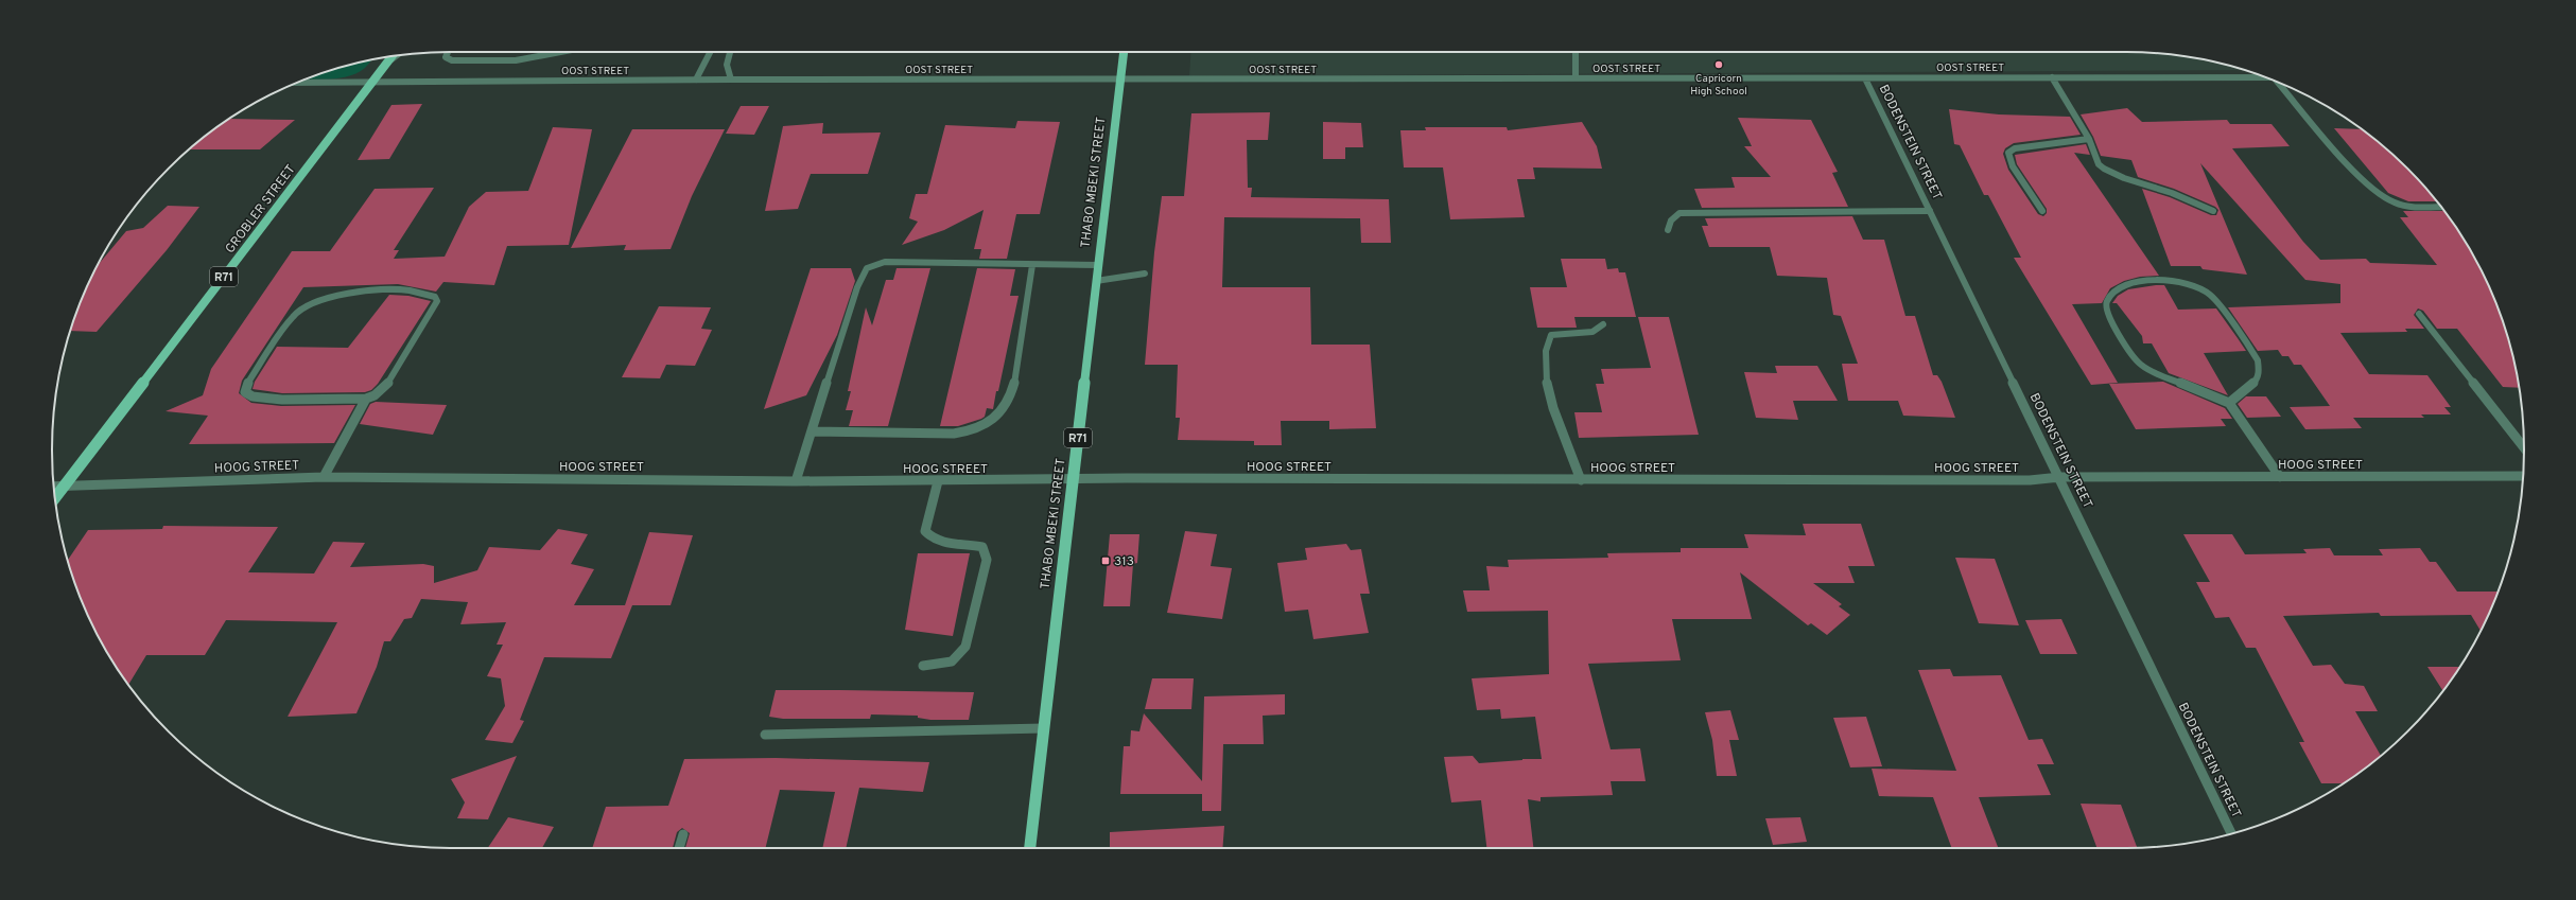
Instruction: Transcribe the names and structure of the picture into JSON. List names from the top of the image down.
{
  "streets": {
    "main road": ["THABO MBEKI STREET", "GROBLER STREET", "R71"],
    "street": ["OOST STREET", "BODENSTEIN STREET", "HOOG STREET"]
  },
  "crossings": [
    ["OOST STREET", "BODENSTEIN STREET"],
    ["OOST STREET", "THABO MBEKI STREET"],
    ["OOST STREET", "GROBLER STREET"],
    ["BODENSTEIN STREET", "HOOG STREET"],
    ["THABO MBEKI STREET", "HOOG STREET"],
    ["GROBLER STREET", "HOOG STREET"]
  ],
  "places": {
    "other": ["Capricorn High School"],
    "transit": ["313"]
  }
}
